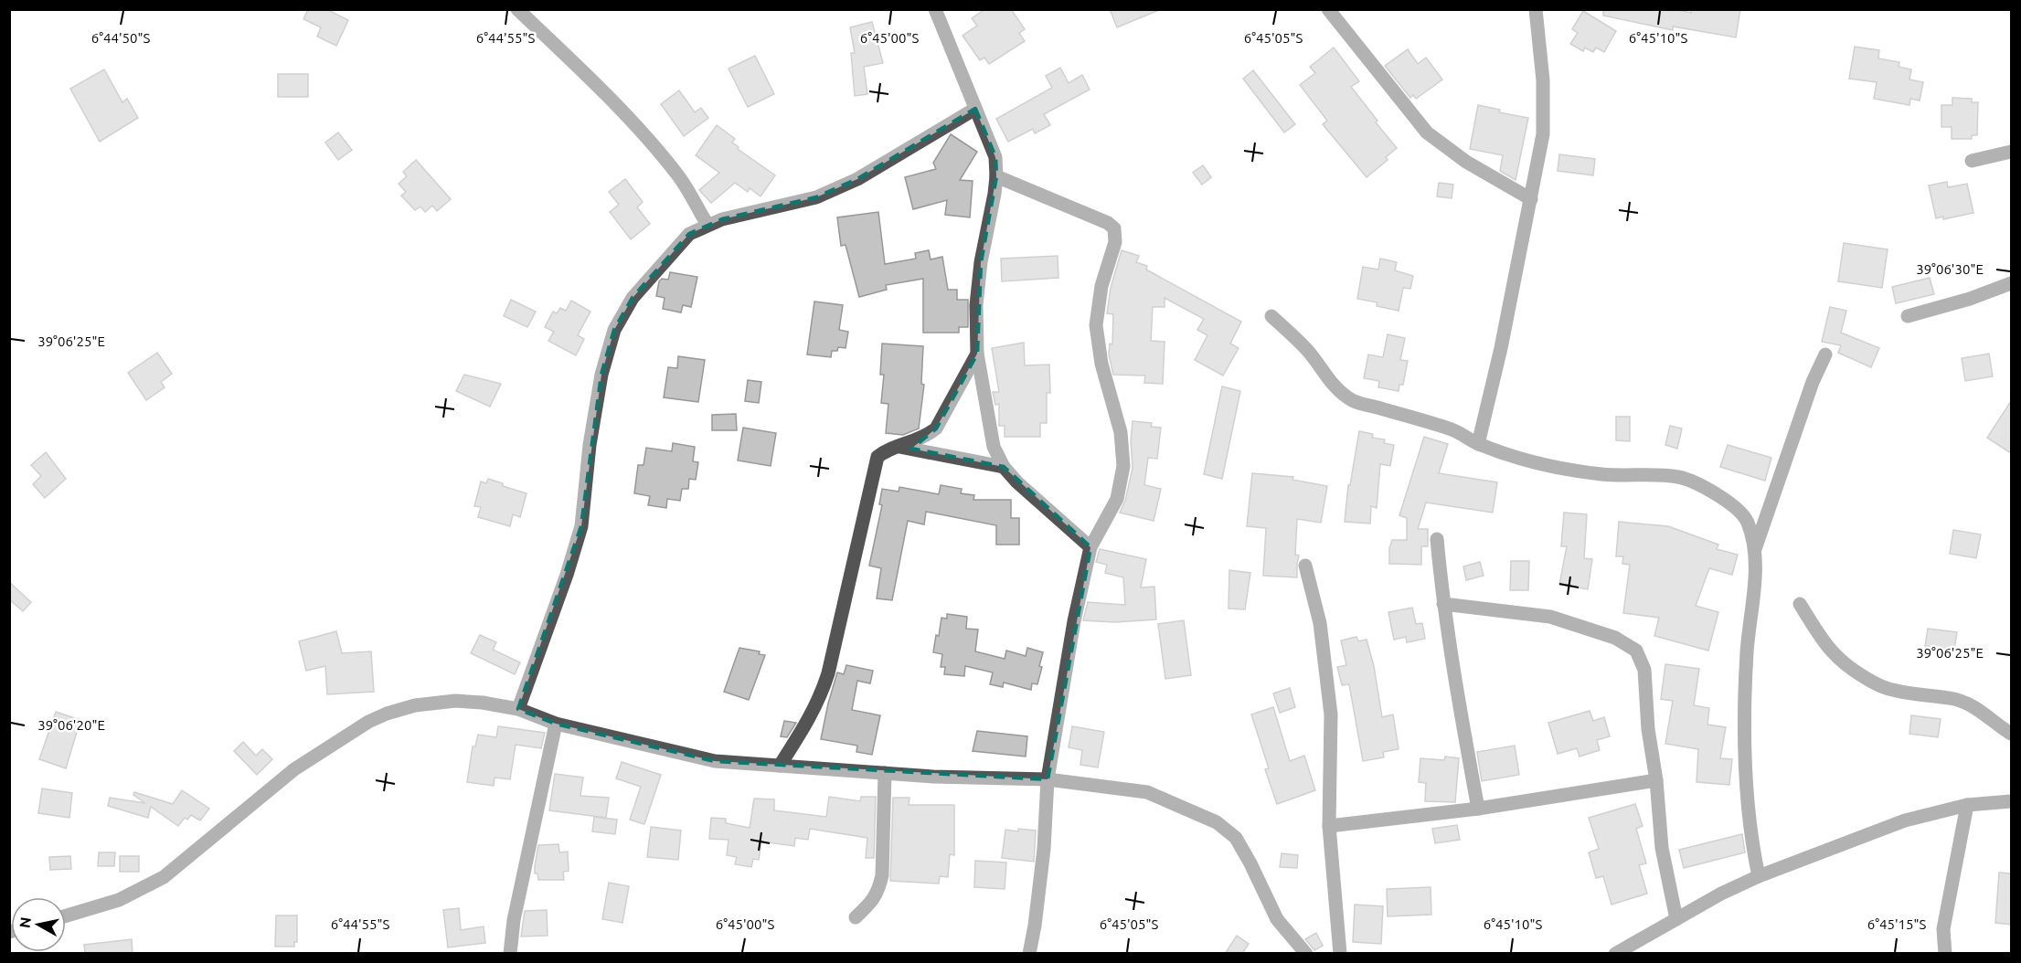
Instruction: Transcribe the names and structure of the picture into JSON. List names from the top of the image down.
{
  "north": "left",
  "coordinates": [
    "6°44'50\"S",
    "6°44'55\"S",
    "6°45'00\"S",
    "6°45'05\"S",
    "6°45'10\"S",
    "39°06'30\"E",
    "39°06'25\"E",
    "39°06'20\"E",
    "6°45'15\"S"
  ]
}
